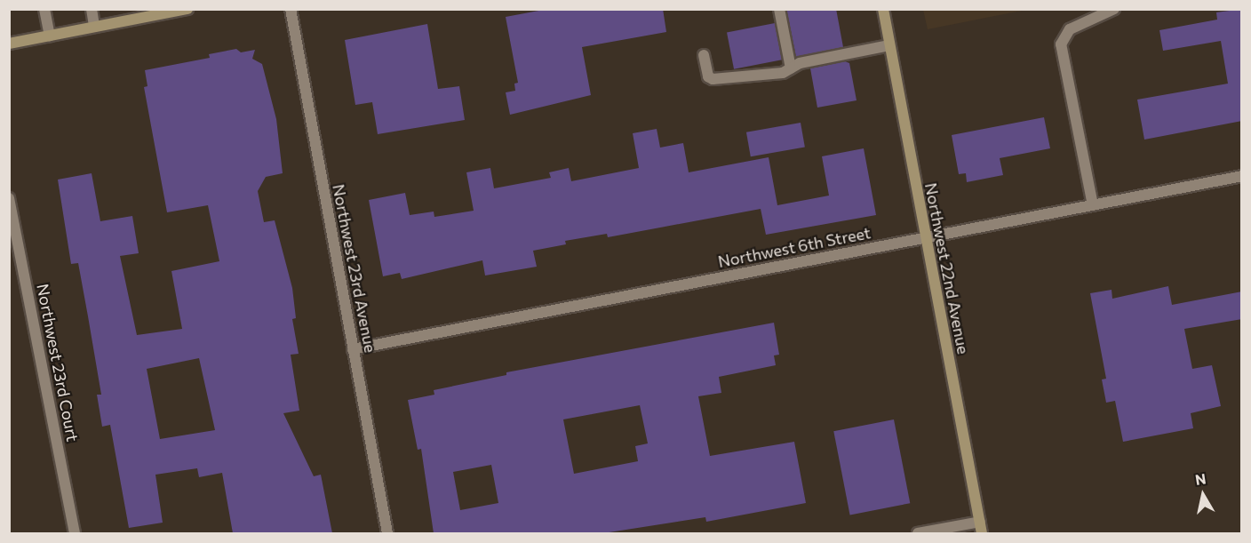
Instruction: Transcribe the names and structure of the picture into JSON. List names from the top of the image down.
{
  "streets": {
    "main road": ["Northwest 22nd Avenue"],
    "street": ["Northwest 6th Street", "Northwest 23rd Avenue", "Northwest 23rd Court"]
  },
  "crossings": [
    ["Northwest 6th Street", "Northwest 23rd Avenue"],
    ["Northwest 6th Street", "Northwest 22nd Avenue"]
  ],
  "north": "top"
}
